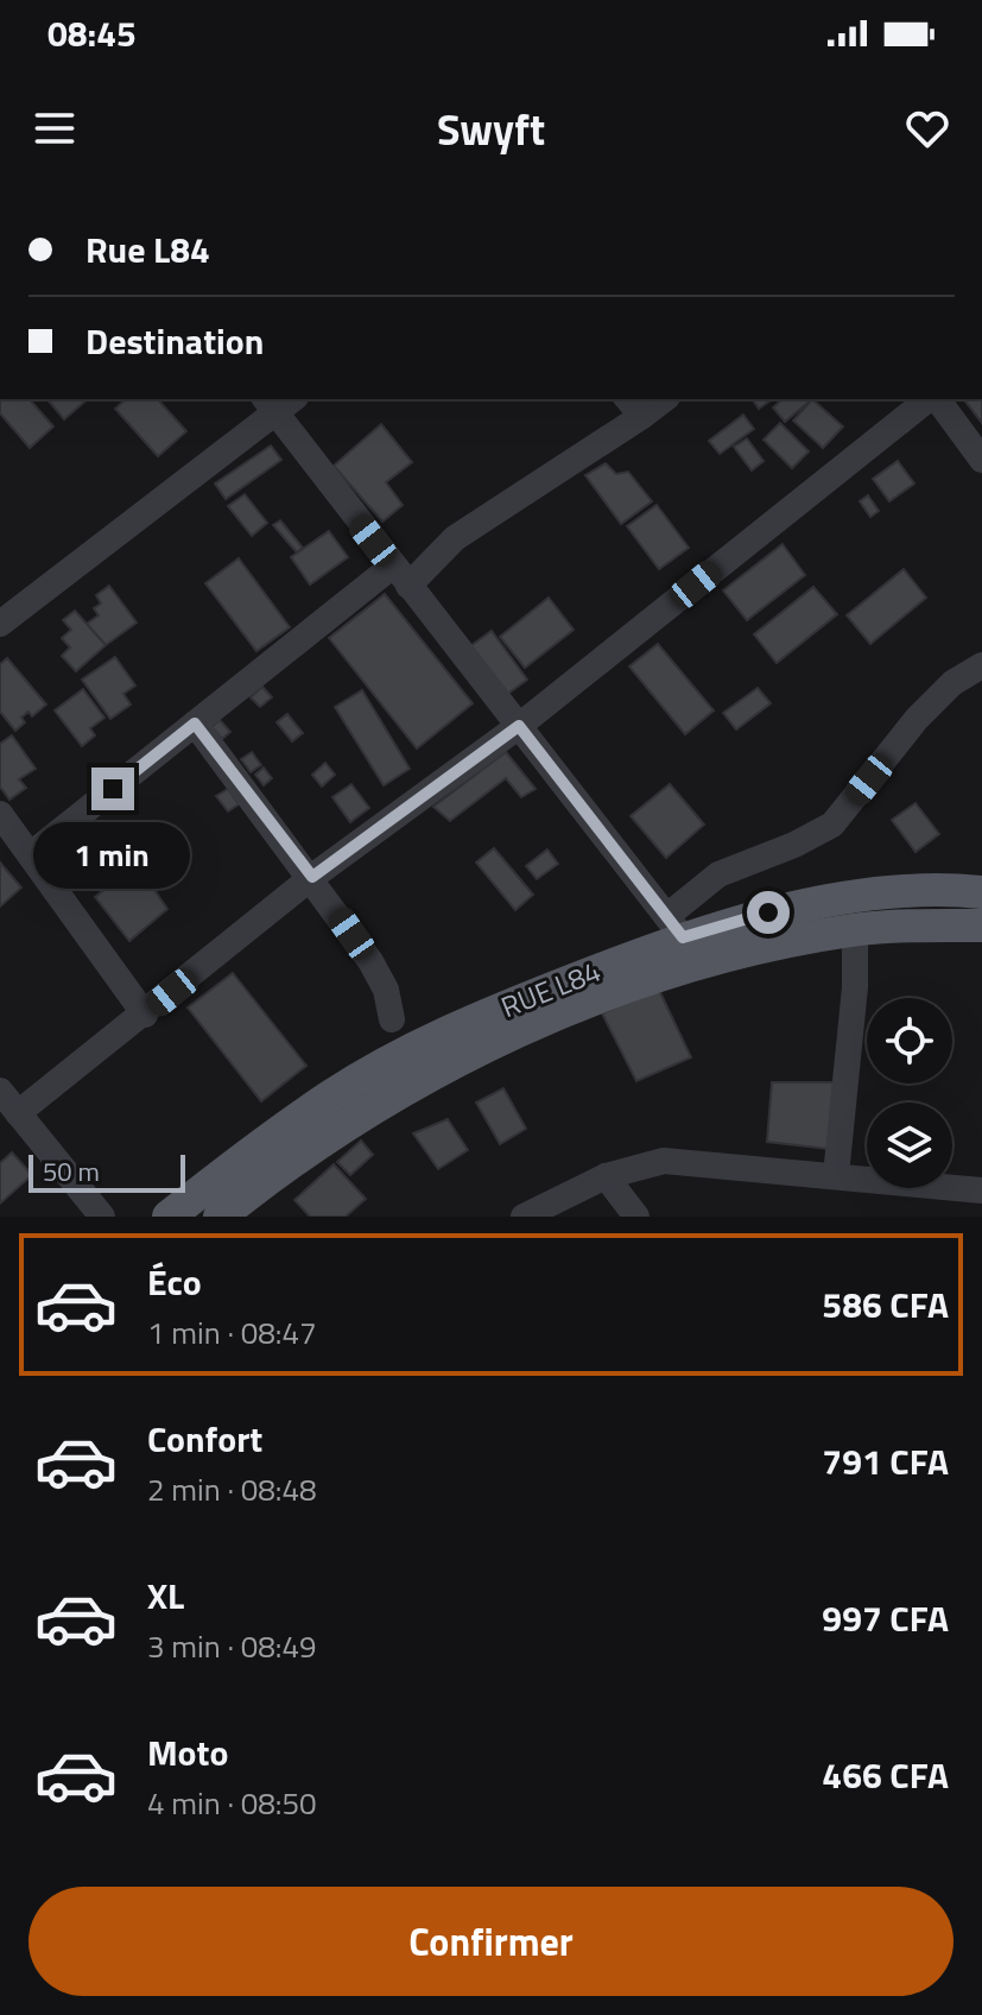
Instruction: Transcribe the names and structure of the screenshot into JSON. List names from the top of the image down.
{
  "streets": {
    "main road": ["RUE L84"]
  },
  "scale_bar": "50 m",
  "page": {
    "status": "08:45",
    "header": "Swyft",
    "banner": ["Rue L84", "Destination"],
    "bubble": "1 min",
    "scale": "50 m",
    "list": [
      {
        "name": "Éco",
        "note": "1 min · 08:47",
        "value": "586 CFA"
      },
      {
        "name": "Confort",
        "note": "2 min · 08:48",
        "value": "791 CFA"
      },
      {
        "name": "XL",
        "note": "3 min · 08:49",
        "value": "997 CFA"
      },
      {
        "name": "Moto",
        "note": "4 min · 08:50",
        "value": "466 CFA"
      }
    ],
    "buttons": "Confirmer"
  }
}
